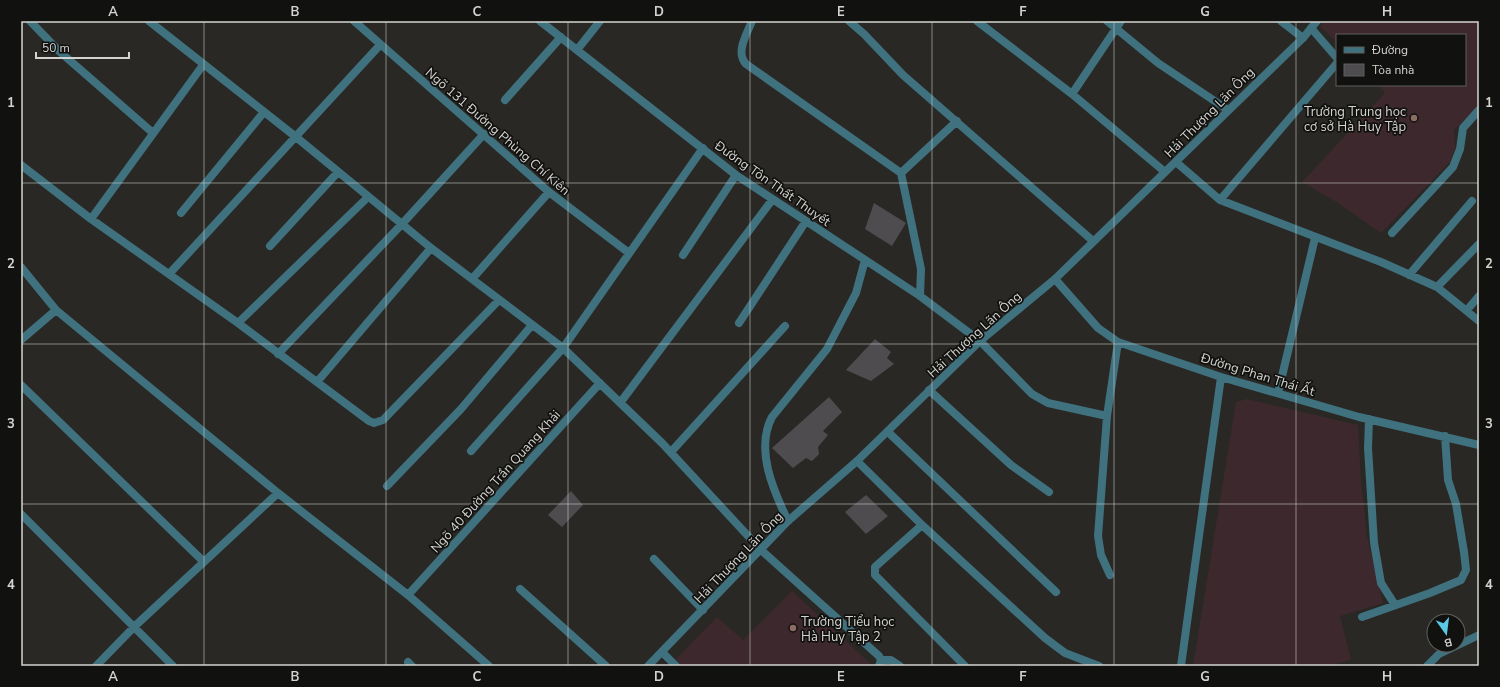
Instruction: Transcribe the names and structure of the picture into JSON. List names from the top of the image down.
{
  "streets": {
    "street": [
      "Hải Thượng Lãn Ông",
      "Ngõ 131 Đường Phùng Chí Kiên",
      "Đường Tôn Thất Thuyết",
      "Đường Phan Thái Ất",
      "Ngõ 40 Đường Trần Quang Khải"
    ]
  },
  "crossings": [
    ["Hải Thượng Lãn Ông", "Đường Tôn Thất Thuyết"],
    ["Hải Thượng Lãn Ông", "Đường Phan Thái Ất"]
  ],
  "places": ["Trường Trung học cơ sở Hà Huy Tập", "Trường Tiểu học Hà Huy Tập 2"],
  "legend": ["Đường", "Tòa nhà"],
  "scale_bar": "50 m",
  "north": "bottom",
  "grid": {
    "columns": [
      "A",
      "B",
      "C",
      "D",
      "E",
      "F",
      "G",
      "H"
    ],
    "rows": [
      "1",
      "2",
      "3",
      "4"
    ]
  }
}
